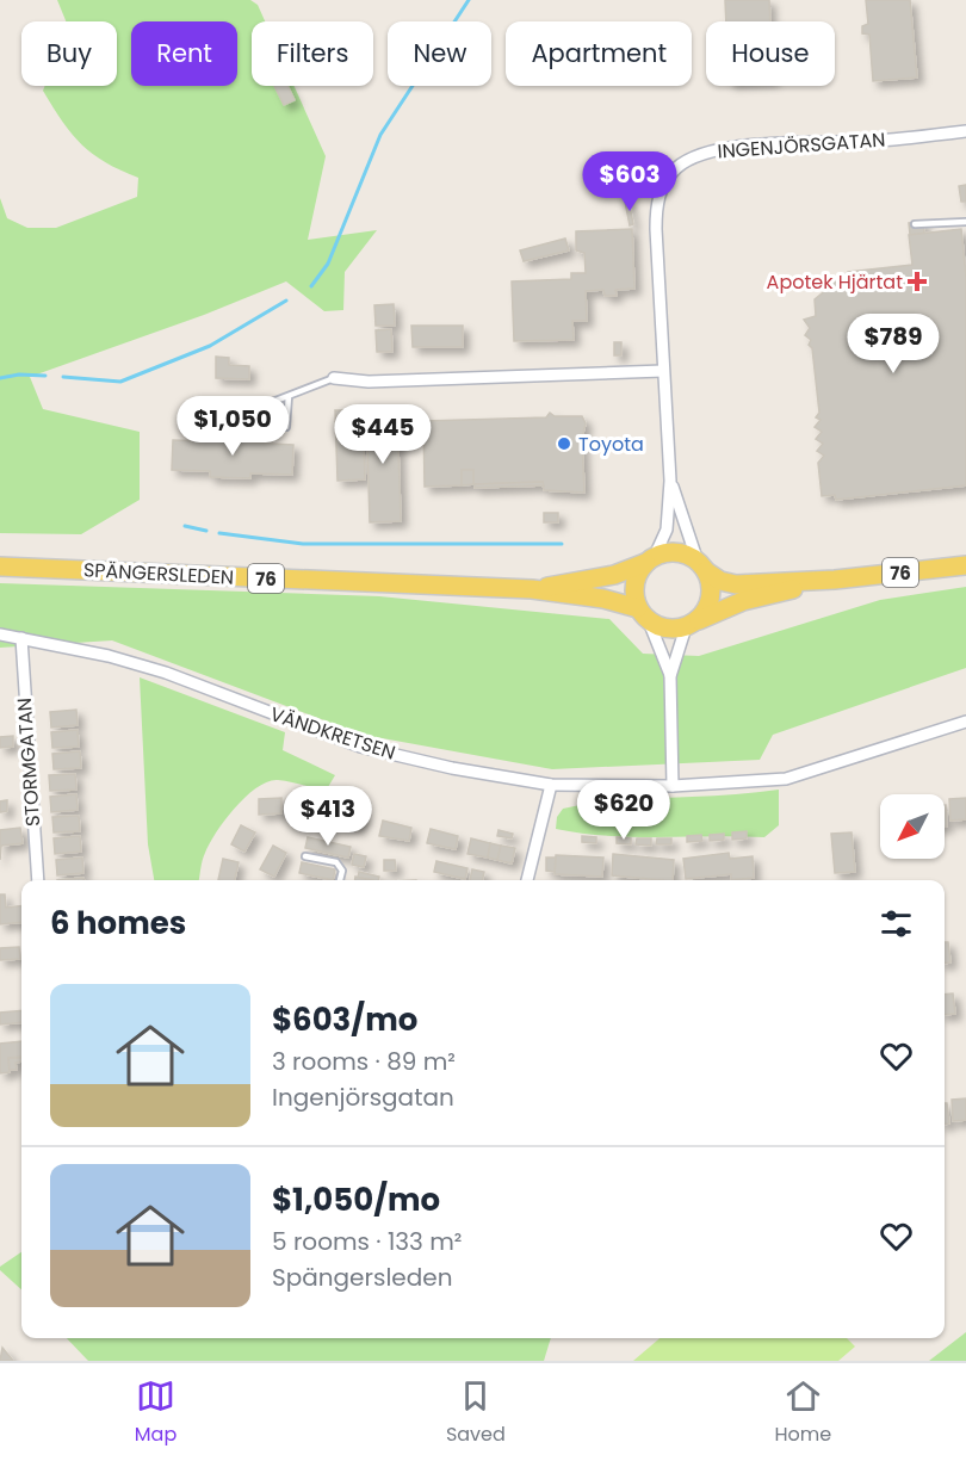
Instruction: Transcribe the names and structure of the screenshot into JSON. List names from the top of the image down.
{
  "streets": {
    "main road": ["76", "SPÄNGERSLEDEN"],
    "street": ["INGENJÖRSGATAN", "VÄNDKRETSEN", "STORMGATAN"]
  },
  "crossings": [
    ["INGENJÖRSGATAN", "SPÄNGERSLEDEN"],
    ["VÄNDKRETSEN", "STORMGATAN"]
  ],
  "places": {
    "health": ["Apotek Hjärtat"],
    "other": ["Toyota"]
  },
  "north": "bottom left",
  "page": {
    "chip": [
      "Buy",
      "Rent",
      "Filters",
      "New",
      "Apartment",
      "House"
    ],
    "price": [
      "$603",
      "$789",
      "$1,050",
      "$445",
      "$620",
      "$413"
    ],
    "heading": "6 homes",
    "list": [
      {
        "name": "$603/mo",
        "note": "3 rooms · 89 m² · Ingenjörsgatan"
      },
      {
        "name": "$1,050/mo",
        "note": "5 rooms · 133 m² · Spängersleden"
      }
    ],
    "tabs": ["Map", "Saved", "Home"]
  }
}
